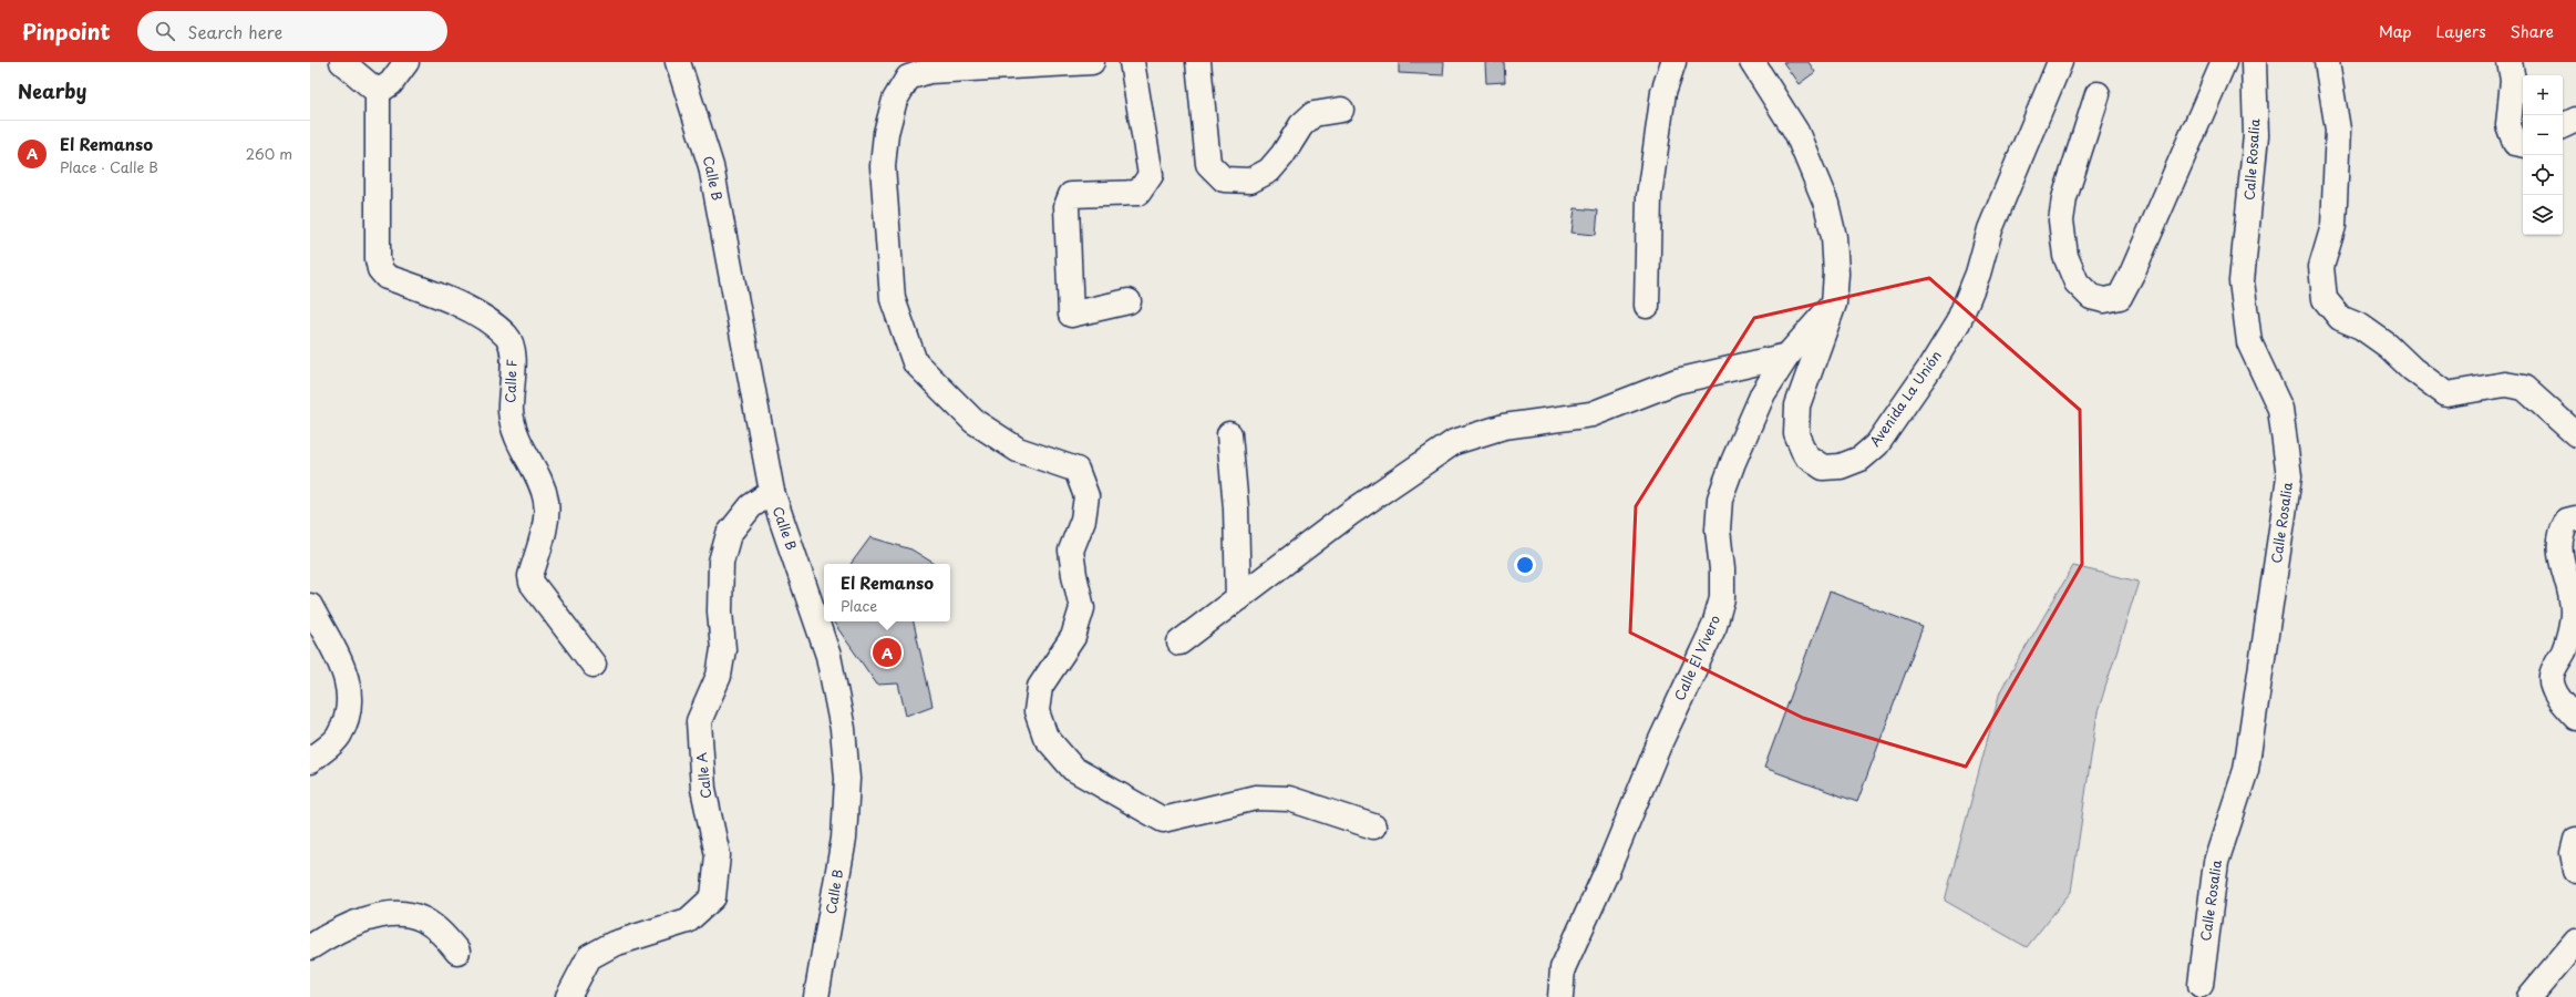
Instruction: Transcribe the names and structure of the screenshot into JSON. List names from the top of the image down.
{
  "streets": {
    "street": [
      "Calle Rosalia",
      "Calle B",
      "Calle F",
      "Avenida La Unión",
      "Calle El Vivero",
      "Calle A"
    ]
  },
  "crossings": [
    ["Calle B", "Calle A"],
    ["Avenida La Unión", "Calle El Vivero"]
  ],
  "page": {
    "header": "Pinpoint",
    "search": "Search here",
    "nav": ["Map", "Layers", "Share"],
    "heading": "Nearby",
    "map_buttons": ["+", "−"],
    "list": [
      {
        "mark": "A",
        "name": "El Remanso",
        "note": "Place · Calle B",
        "value": "260 m"
      }
    ],
    "popup": ["El Remanso", "Place"],
    "pins": "A"
  }
}
